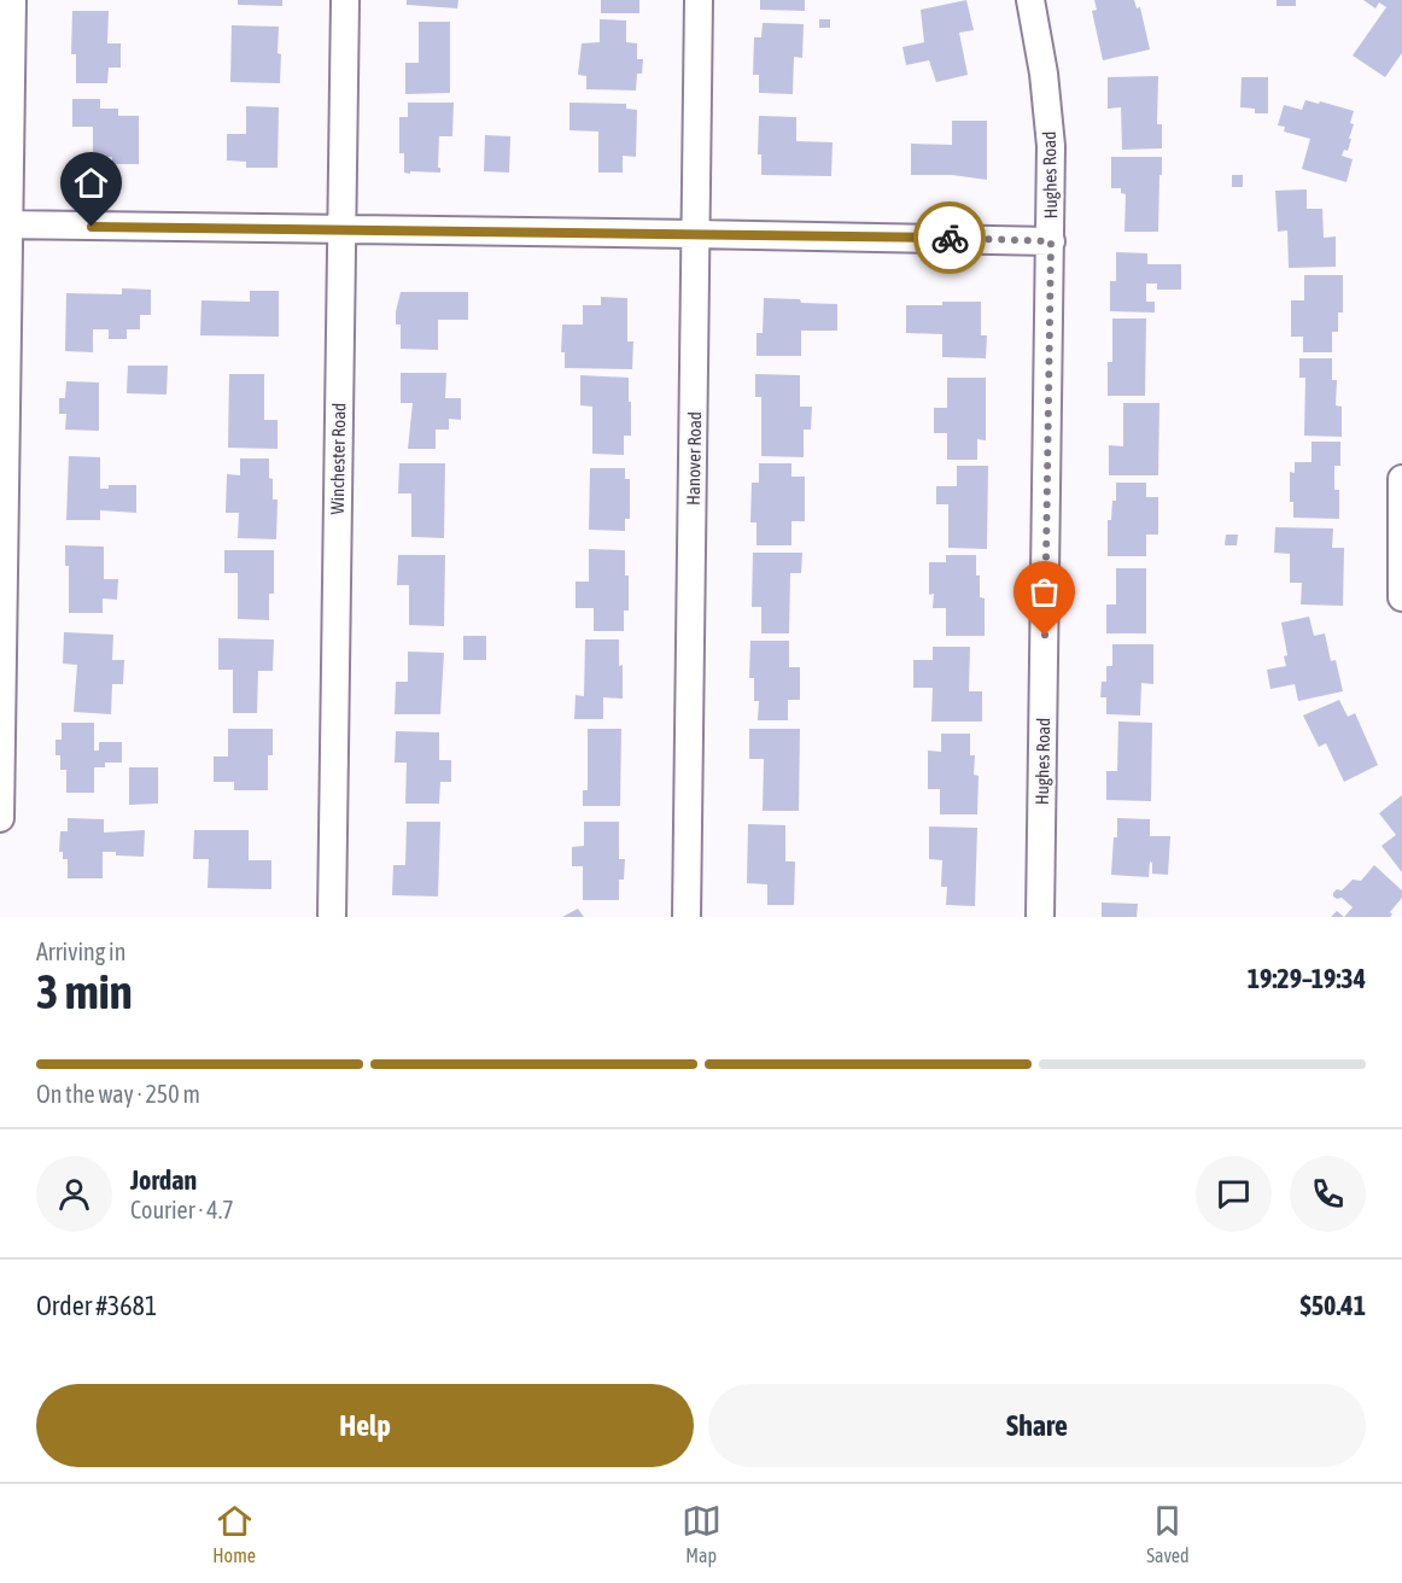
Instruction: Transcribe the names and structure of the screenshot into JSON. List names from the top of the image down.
{
  "streets": {
    "street": ["Hughes Road", "Winchester Road", "Hanover Road"]
  },
  "page": {
    "heading": ["3 min", "Arriving in", "19:29–19:34"],
    "panel": [
      "Jordan",
      "Courier · 4.7",
      "Order #3681",
      "$50.41"
    ],
    "bar": "On the way · 250 m",
    "buttons": ["Help", "Share"],
    "tabs": ["Home", "Map", "Saved"]
  }
}
